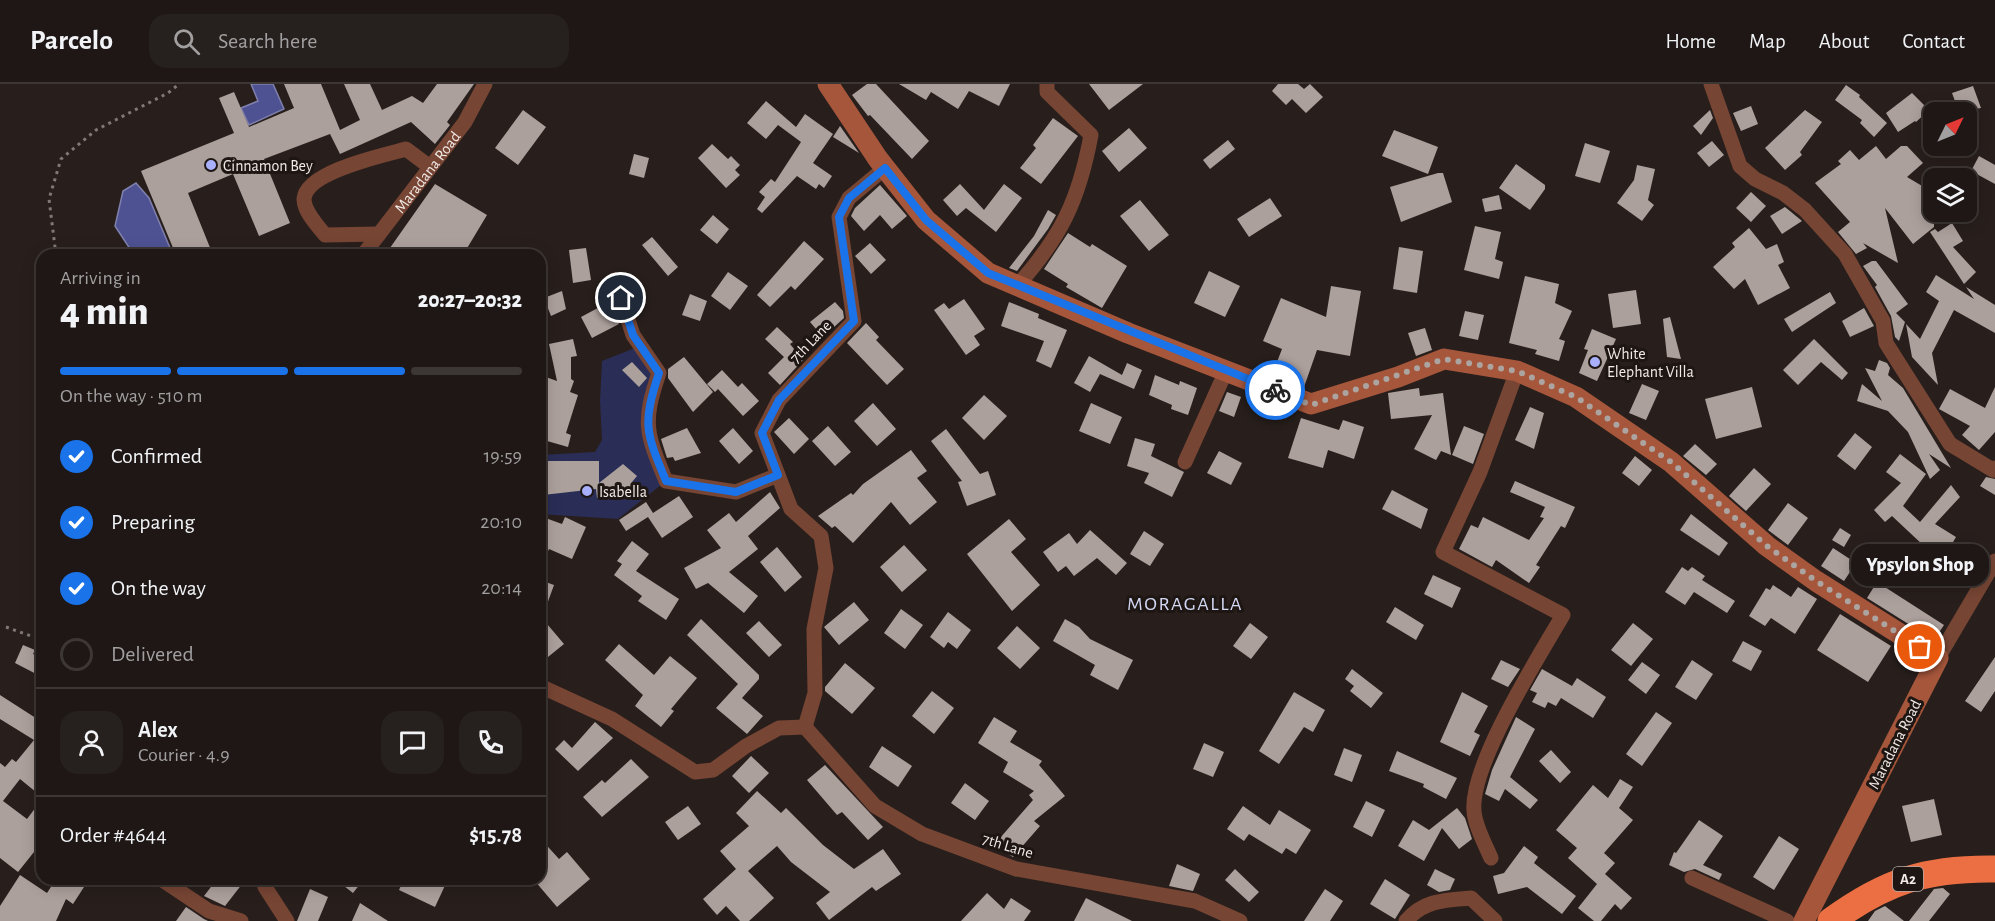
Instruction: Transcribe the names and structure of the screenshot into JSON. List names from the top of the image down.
{
  "streets": {
    "highway": ["A2"],
    "street": ["Maradana Road", "7th Lane"]
  },
  "districts": ["MORAGALLA"],
  "places": [
    "Cinnamon Bey",
    "White Elephant Villa",
    "Isabella",
    "Ypsylon Shop"
  ],
  "north": "top right",
  "page": {
    "header": "Parcelo",
    "search": "Search here",
    "nav": [
      "Home",
      "Map",
      "About",
      "Contact"
    ],
    "heading": ["4 min", "Arriving in", "20:27–20:32"],
    "panel": [
      "Alex",
      "Courier · 4.9",
      "Order #4644",
      "$15.78"
    ],
    "bar": "On the way · 510 m",
    "list": [
      ["Confirmed", "19:59"],
      ["Preparing", "20:10"],
      ["On the way", "20:14"],
      "Delivered"
    ],
    "bubble": "Ypsylon Shop"
  }
}
